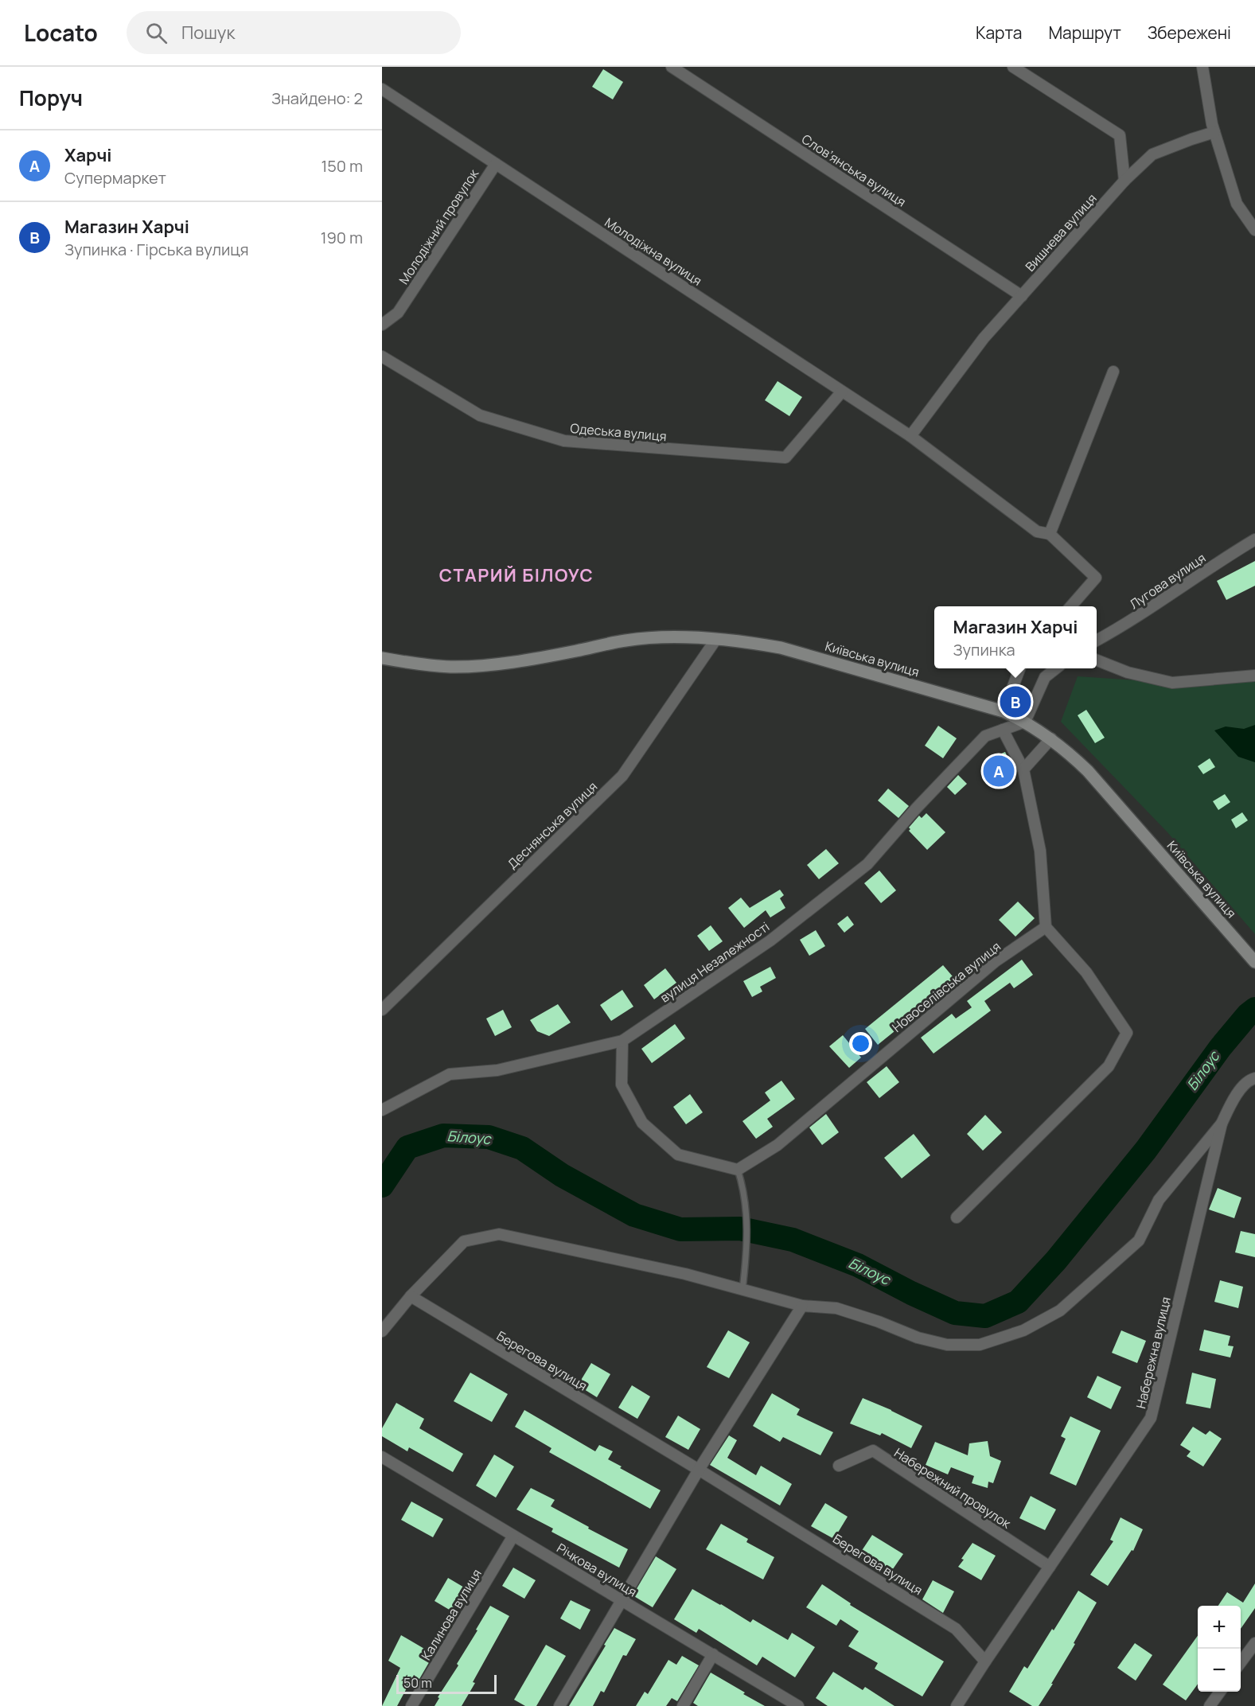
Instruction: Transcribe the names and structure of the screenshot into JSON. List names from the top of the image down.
{
  "streets": {
    "main road": ["Київська вулиця"],
    "street": [
      "Словʼянська вулиця",
      "Молодіжний провулок",
      "Вишнева вулиця",
      "Молодіжна вулиця",
      "Одеська вулиця",
      "Лугова вулиця",
      "Деснянська вулиця",
      "вулиця Незалежності",
      "Новоселівська вулиця",
      "Набережна вулиця",
      "Берегова вулиця",
      "Набережний провулок",
      "Річкова вулиця",
      "Калинова вулиця"
    ]
  },
  "crossings": [
    ["Словʼянська вулиця", "Вишнева вулиця"],
    ["Молодіжний провулок", "Молодіжна вулиця"],
    ["Вишнева вулиця", "Молодіжна вулиця"],
    ["Молодіжна вулиця", "Одеська вулиця"],
    ["Київська вулиця", "Деснянська вулиця"],
    ["Київська вулиця", "вулиця Незалежності"],
    ["Набережна вулиця", "Берегова вулиця"],
    ["Набережна вулиця", "Набережний провулок"],
    ["Річкова вулиця", "Калинова вулиця"]
  ],
  "districts": ["СТАРИЙ БІЛОУС"],
  "water": ["Білоус"],
  "scale_bar": "50 m",
  "page": {
    "header": "Locato",
    "search": "Пошук",
    "nav": ["Карта", "Маршрут", "Збережені"],
    "heading": ["Поруч", "Знайдено: 2"],
    "list": [
      {
        "mark": "A",
        "name": "Харчі",
        "note": "Супермаркет",
        "value": "150 m"
      },
      {
        "mark": "B",
        "name": "Магазин Харчі",
        "note": "Зупинка · Гірська вулиця",
        "value": "190 m"
      }
    ],
    "popup": ["Магазин Харчі", "Зупинка"],
    "pins": ["B", "A"],
    "map_buttons": ["+", "−"],
    "scale": "50 m"
  }
}
